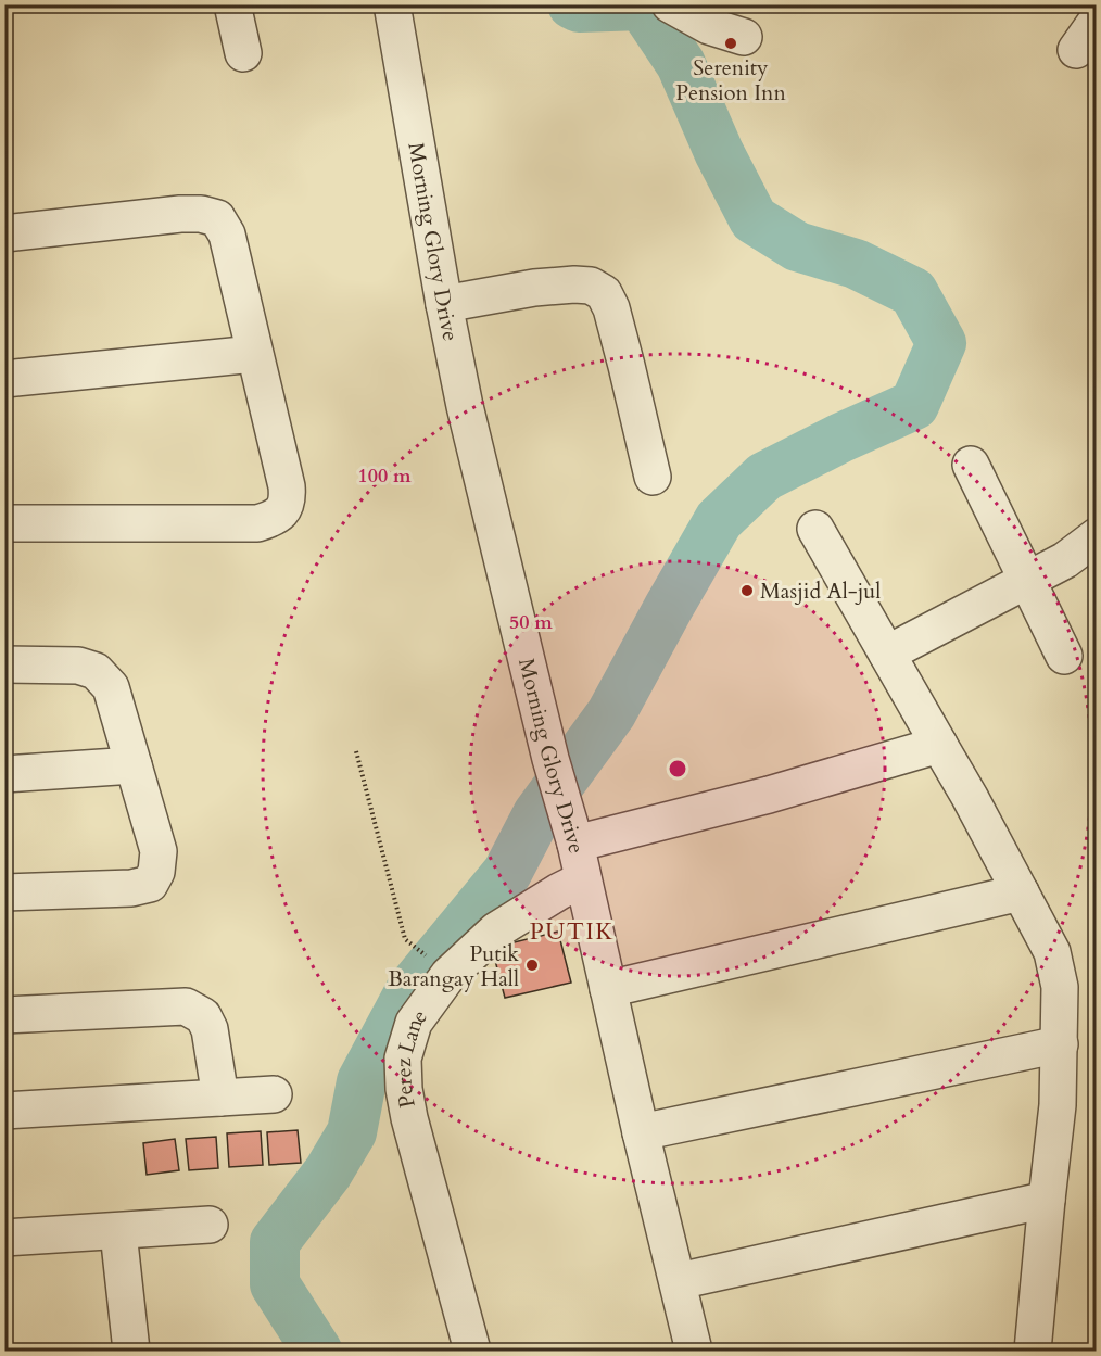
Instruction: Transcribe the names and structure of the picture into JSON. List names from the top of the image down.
{
  "streets": {
    "street": ["Morning Glory Drive", "Perez Lane"]
  },
  "crossings": [
    ["Morning Glory Drive", "Perez Lane"]
  ],
  "districts": ["PUTIK"],
  "places": ["Serenity Pension Inn", "Masjid Al-jul", "Putik Barangay Hall"],
  "rings": ["100 m", "50 m"]
}
